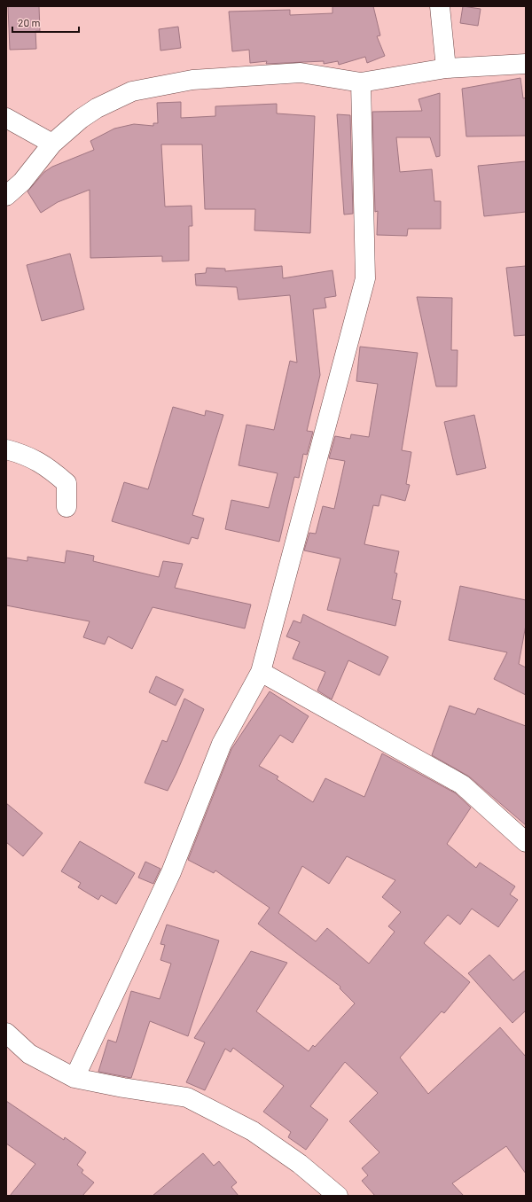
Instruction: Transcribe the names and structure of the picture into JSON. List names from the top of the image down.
{
  "scale_bar": "20 m"
}
